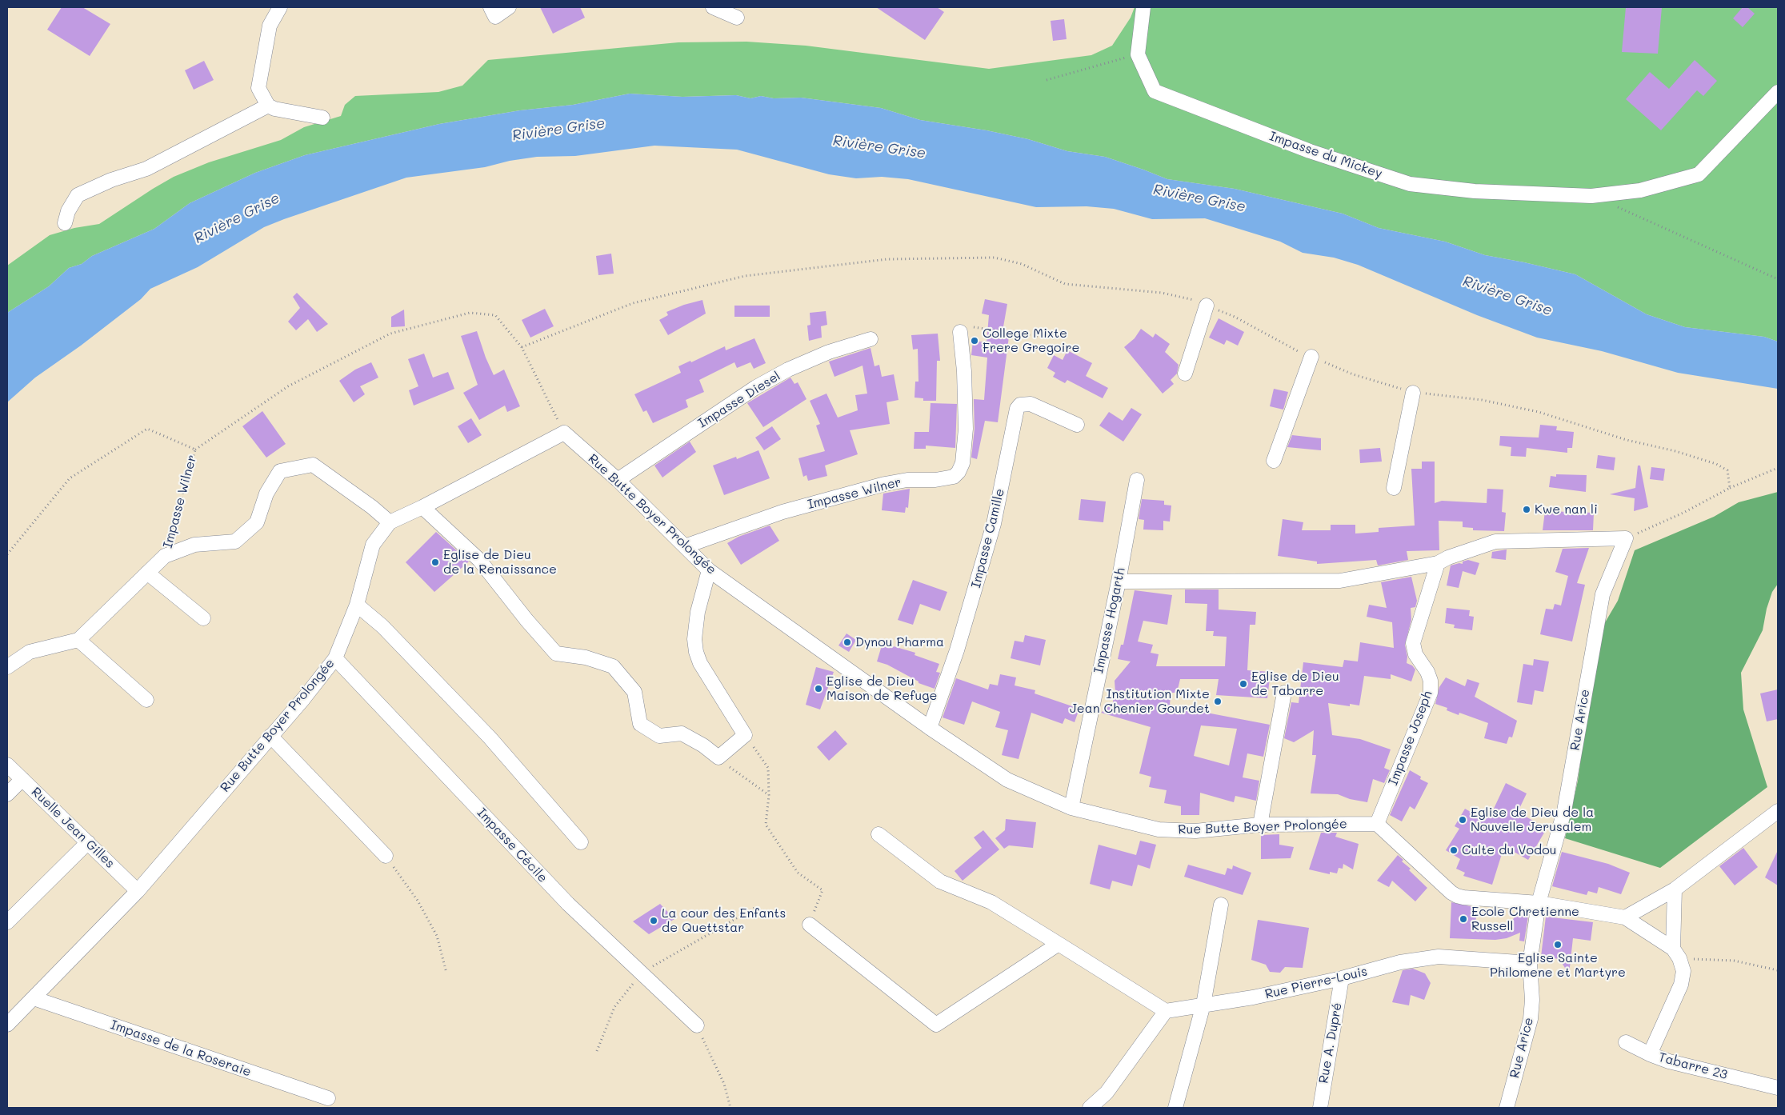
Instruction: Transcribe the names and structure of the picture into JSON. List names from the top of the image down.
{
  "streets": {
    "street": [
      "Impasse du Mickey",
      "Impasse Diesel",
      "Impasse Wilner",
      "Rue Butte Boyer Prolongée",
      "Impasse Camille",
      "Impasse Hogarth",
      "Rue Arice",
      "Impasse Joseph",
      "Ruelle Jean Gilles",
      "Impasse Cécile",
      "Rue Pierre-Louis",
      "Rue A. Dupré",
      "Impasse de la Roseraie",
      "Tabarre 23"
    ]
  },
  "crossings": [
    ["Impasse Diesel", "Rue Butte Boyer Prolongée"],
    ["Impasse Wilner", "Rue Butte Boyer Prolongée"],
    ["Rue Butte Boyer Prolongée", "Impasse Camille"],
    ["Rue Butte Boyer Prolongée", "Impasse Hogarth"],
    ["Rue Butte Boyer Prolongée", "Impasse Joseph"],
    ["Rue Butte Boyer Prolongée", "Ruelle Jean Gilles"],
    ["Rue Butte Boyer Prolongée", "Impasse Cécile"],
    ["Rue Butte Boyer Prolongée", "Impasse de la Roseraie"],
    ["Rue Arice", "Impasse Joseph"],
    ["Rue Arice", "Rue Pierre-Louis"],
    ["Rue Pierre-Louis", "Rue A. Dupré"]
  ],
  "water": ["Rivière Grise"],
  "places": [
    "College Mixte Frere Gregoire",
    "Kwe nan li",
    "Eglise de Dieu de la Renaissance",
    "Dynou Pharma",
    "Eglise de Dieu de Tabarre",
    "Eglise de Dieu Maison de Refuge",
    "Institution Mixte Jean Chenier Gourdet",
    "Eglise de Dieu de la Nouvelle Jerusalem",
    "Culte du Vodou",
    "Ecole Chretienne Russell",
    "La cour des Enfants de Quettstar",
    "Eglise Sainte Philomene et Martyre"
  ]
}
